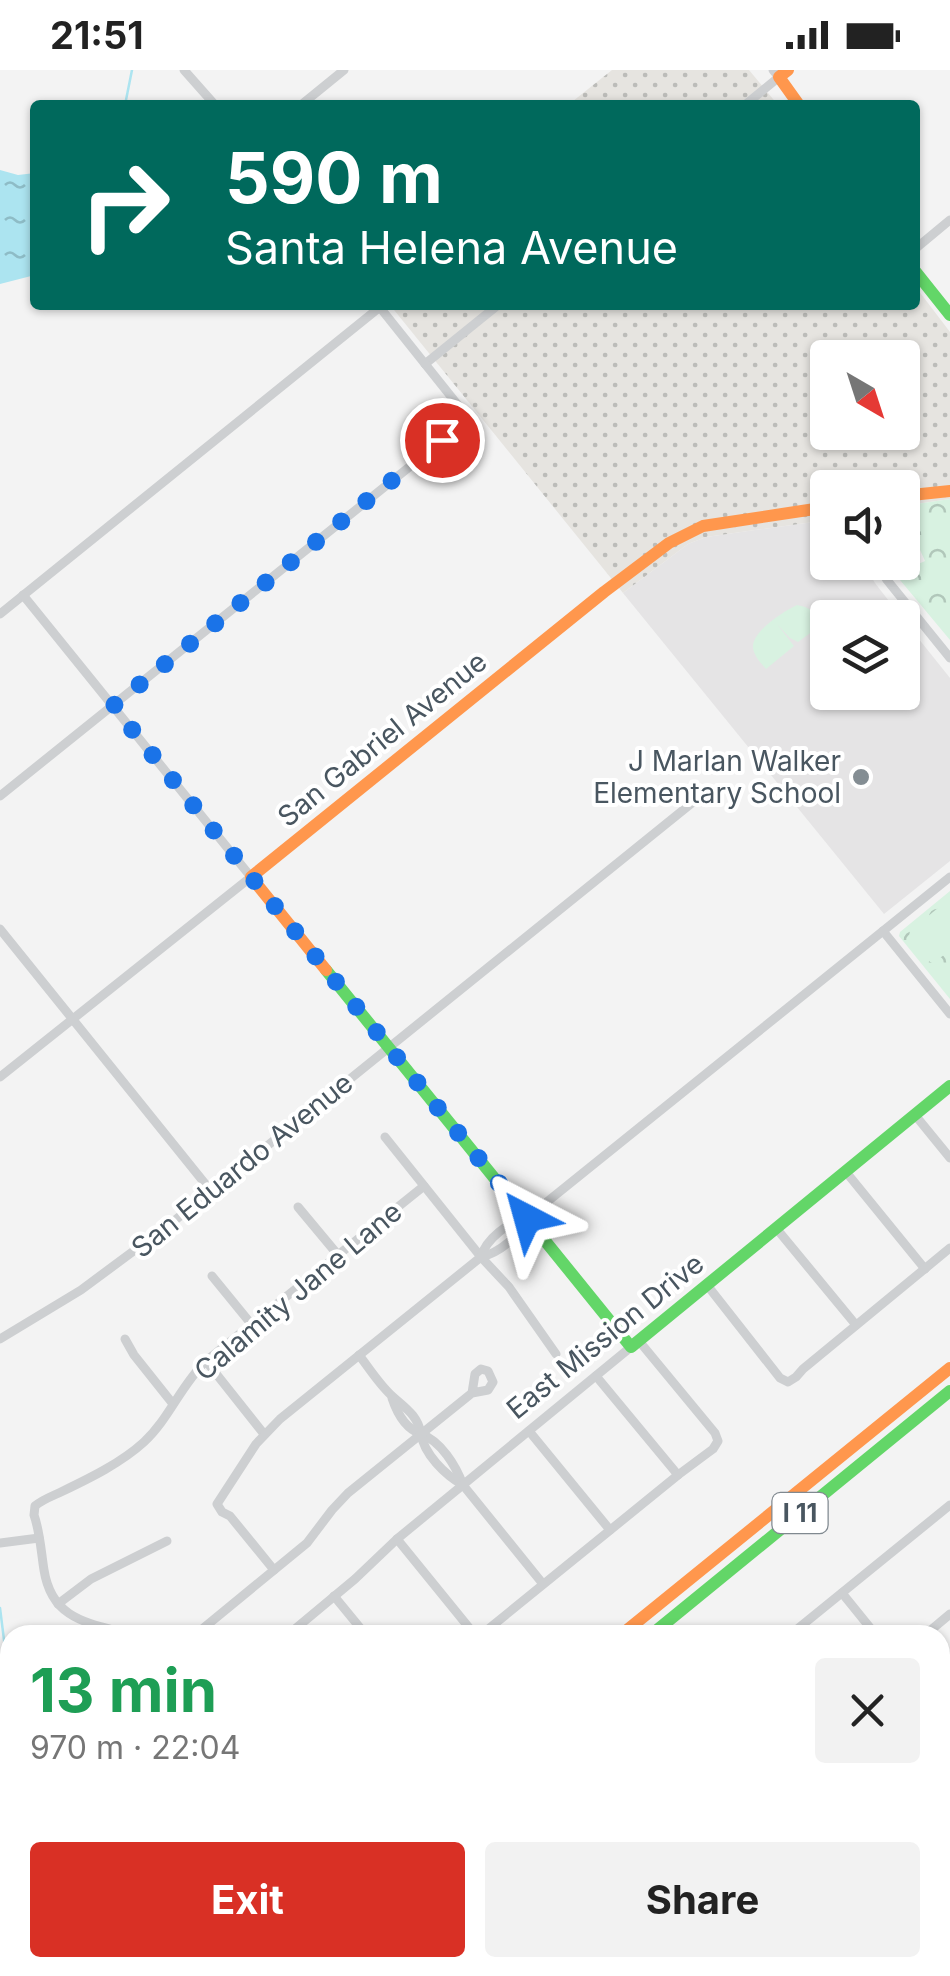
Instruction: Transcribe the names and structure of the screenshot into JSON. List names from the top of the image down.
{
  "streets": {
    "main road": ["San Gabriel Avenue", "East Mission Drive", "I 11"],
    "street": ["San Eduardo Avenue", "Calamity Jane Lane"]
  },
  "places": ["J Marlan Walker Elementary School"],
  "north": "bottom right",
  "page": {
    "status": "21:51",
    "turn": ["590 m", "Santa Helena Avenue"],
    "heading": ["13 min", "970 m · 22:04"],
    "buttons": ["Exit", "Share"]
  }
}
